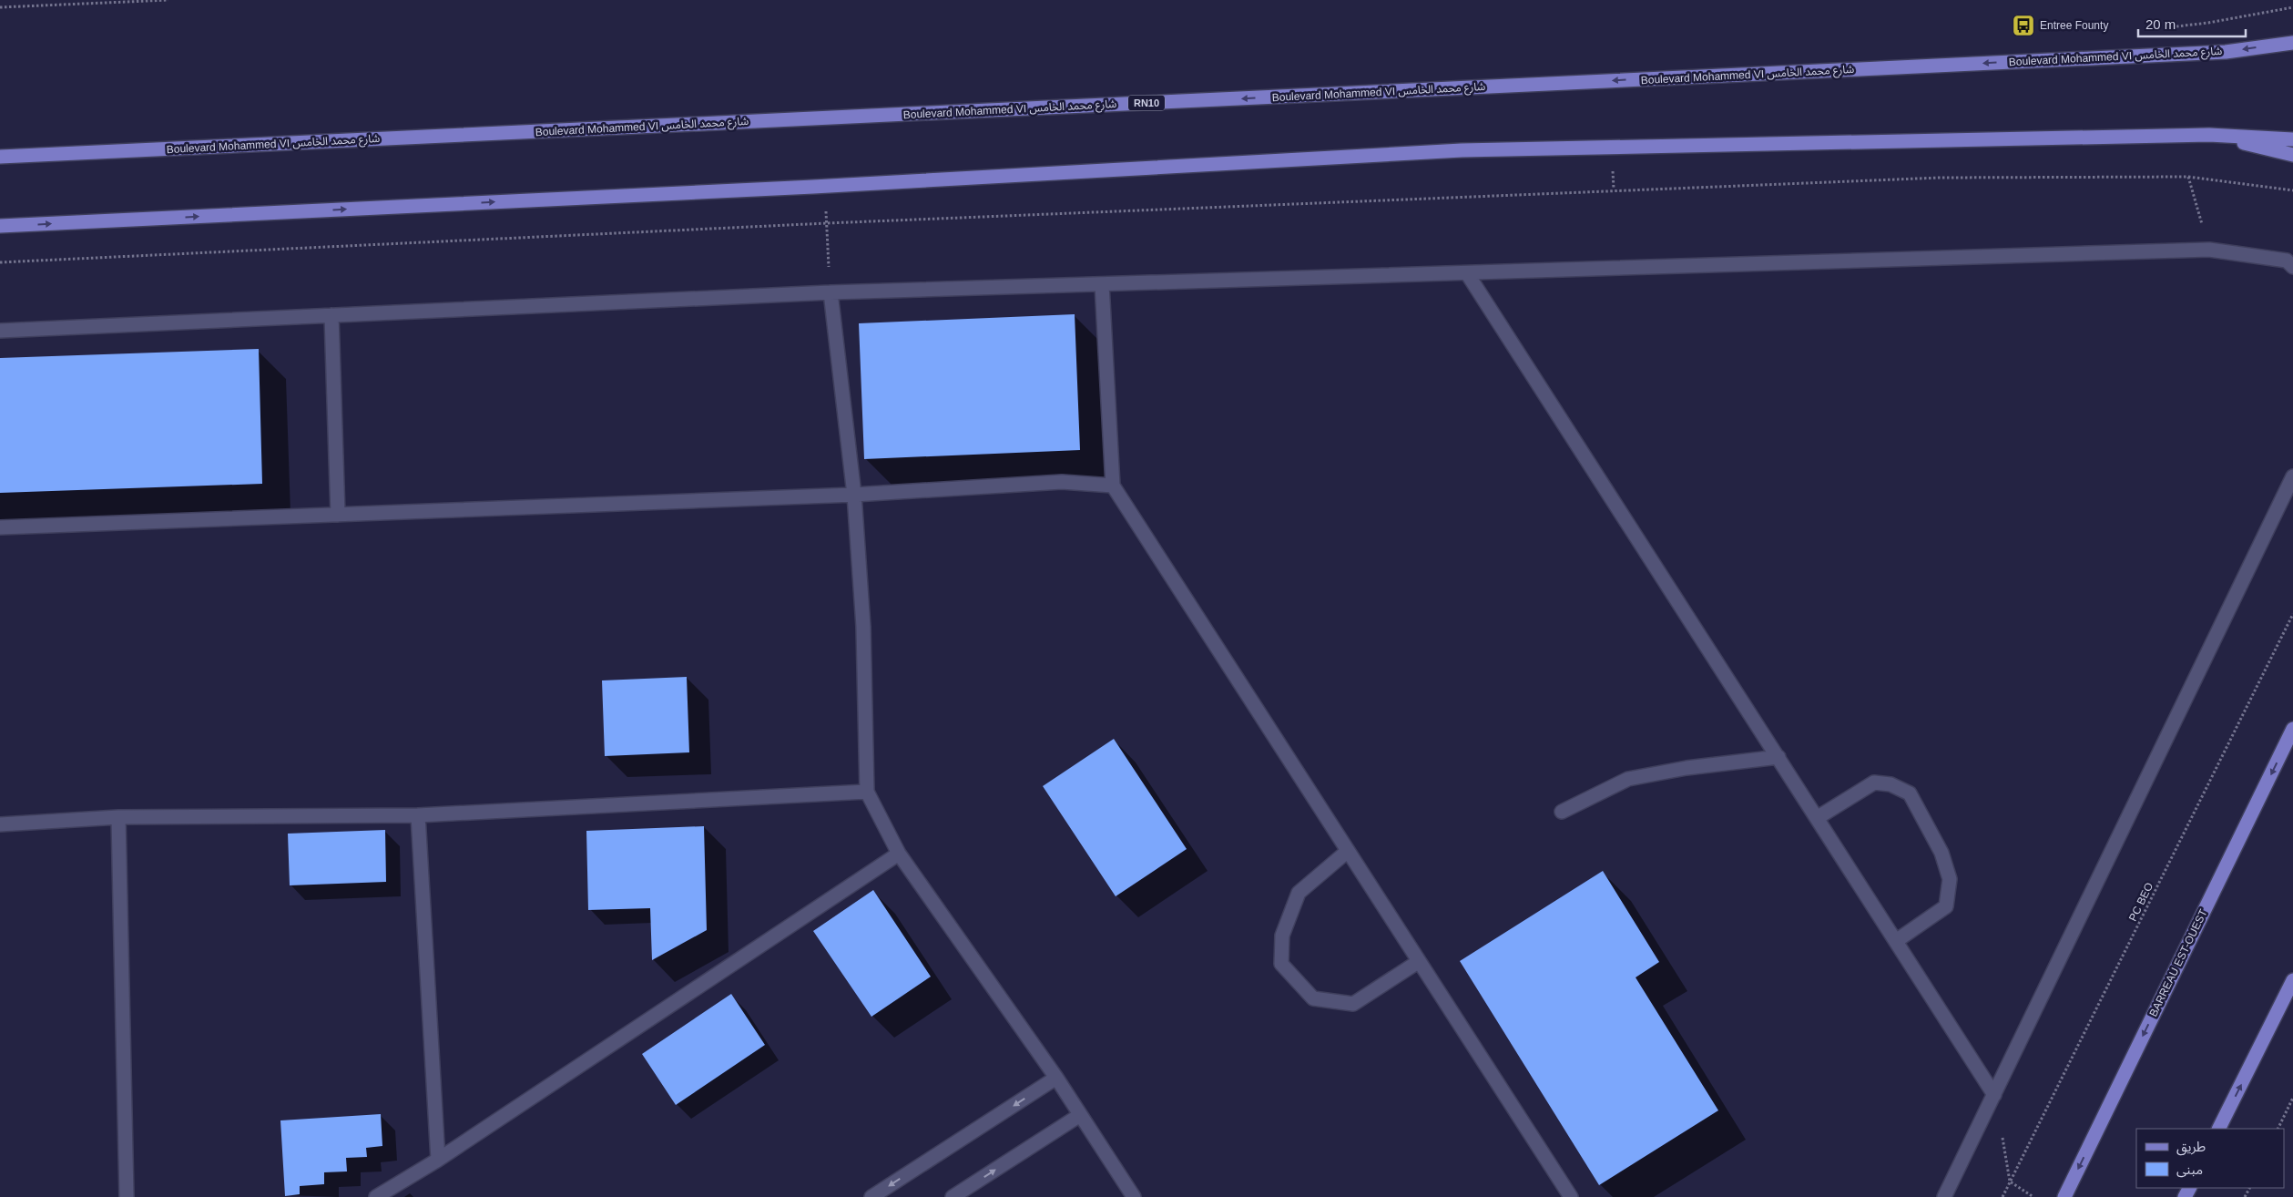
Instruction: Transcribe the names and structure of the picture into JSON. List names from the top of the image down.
{
  "streets": {
    "main road": ["Boulevard Mohammed VI شارع محمد الخامس", "RN10", "BARREAU EST-OUEST"],
    "path": ["PC BEO"]
  },
  "places": {
    "bus stop": ["Entree Founty"]
  },
  "legend": ["طريق", "مبنى"],
  "scale_bar": "20 m"
}
